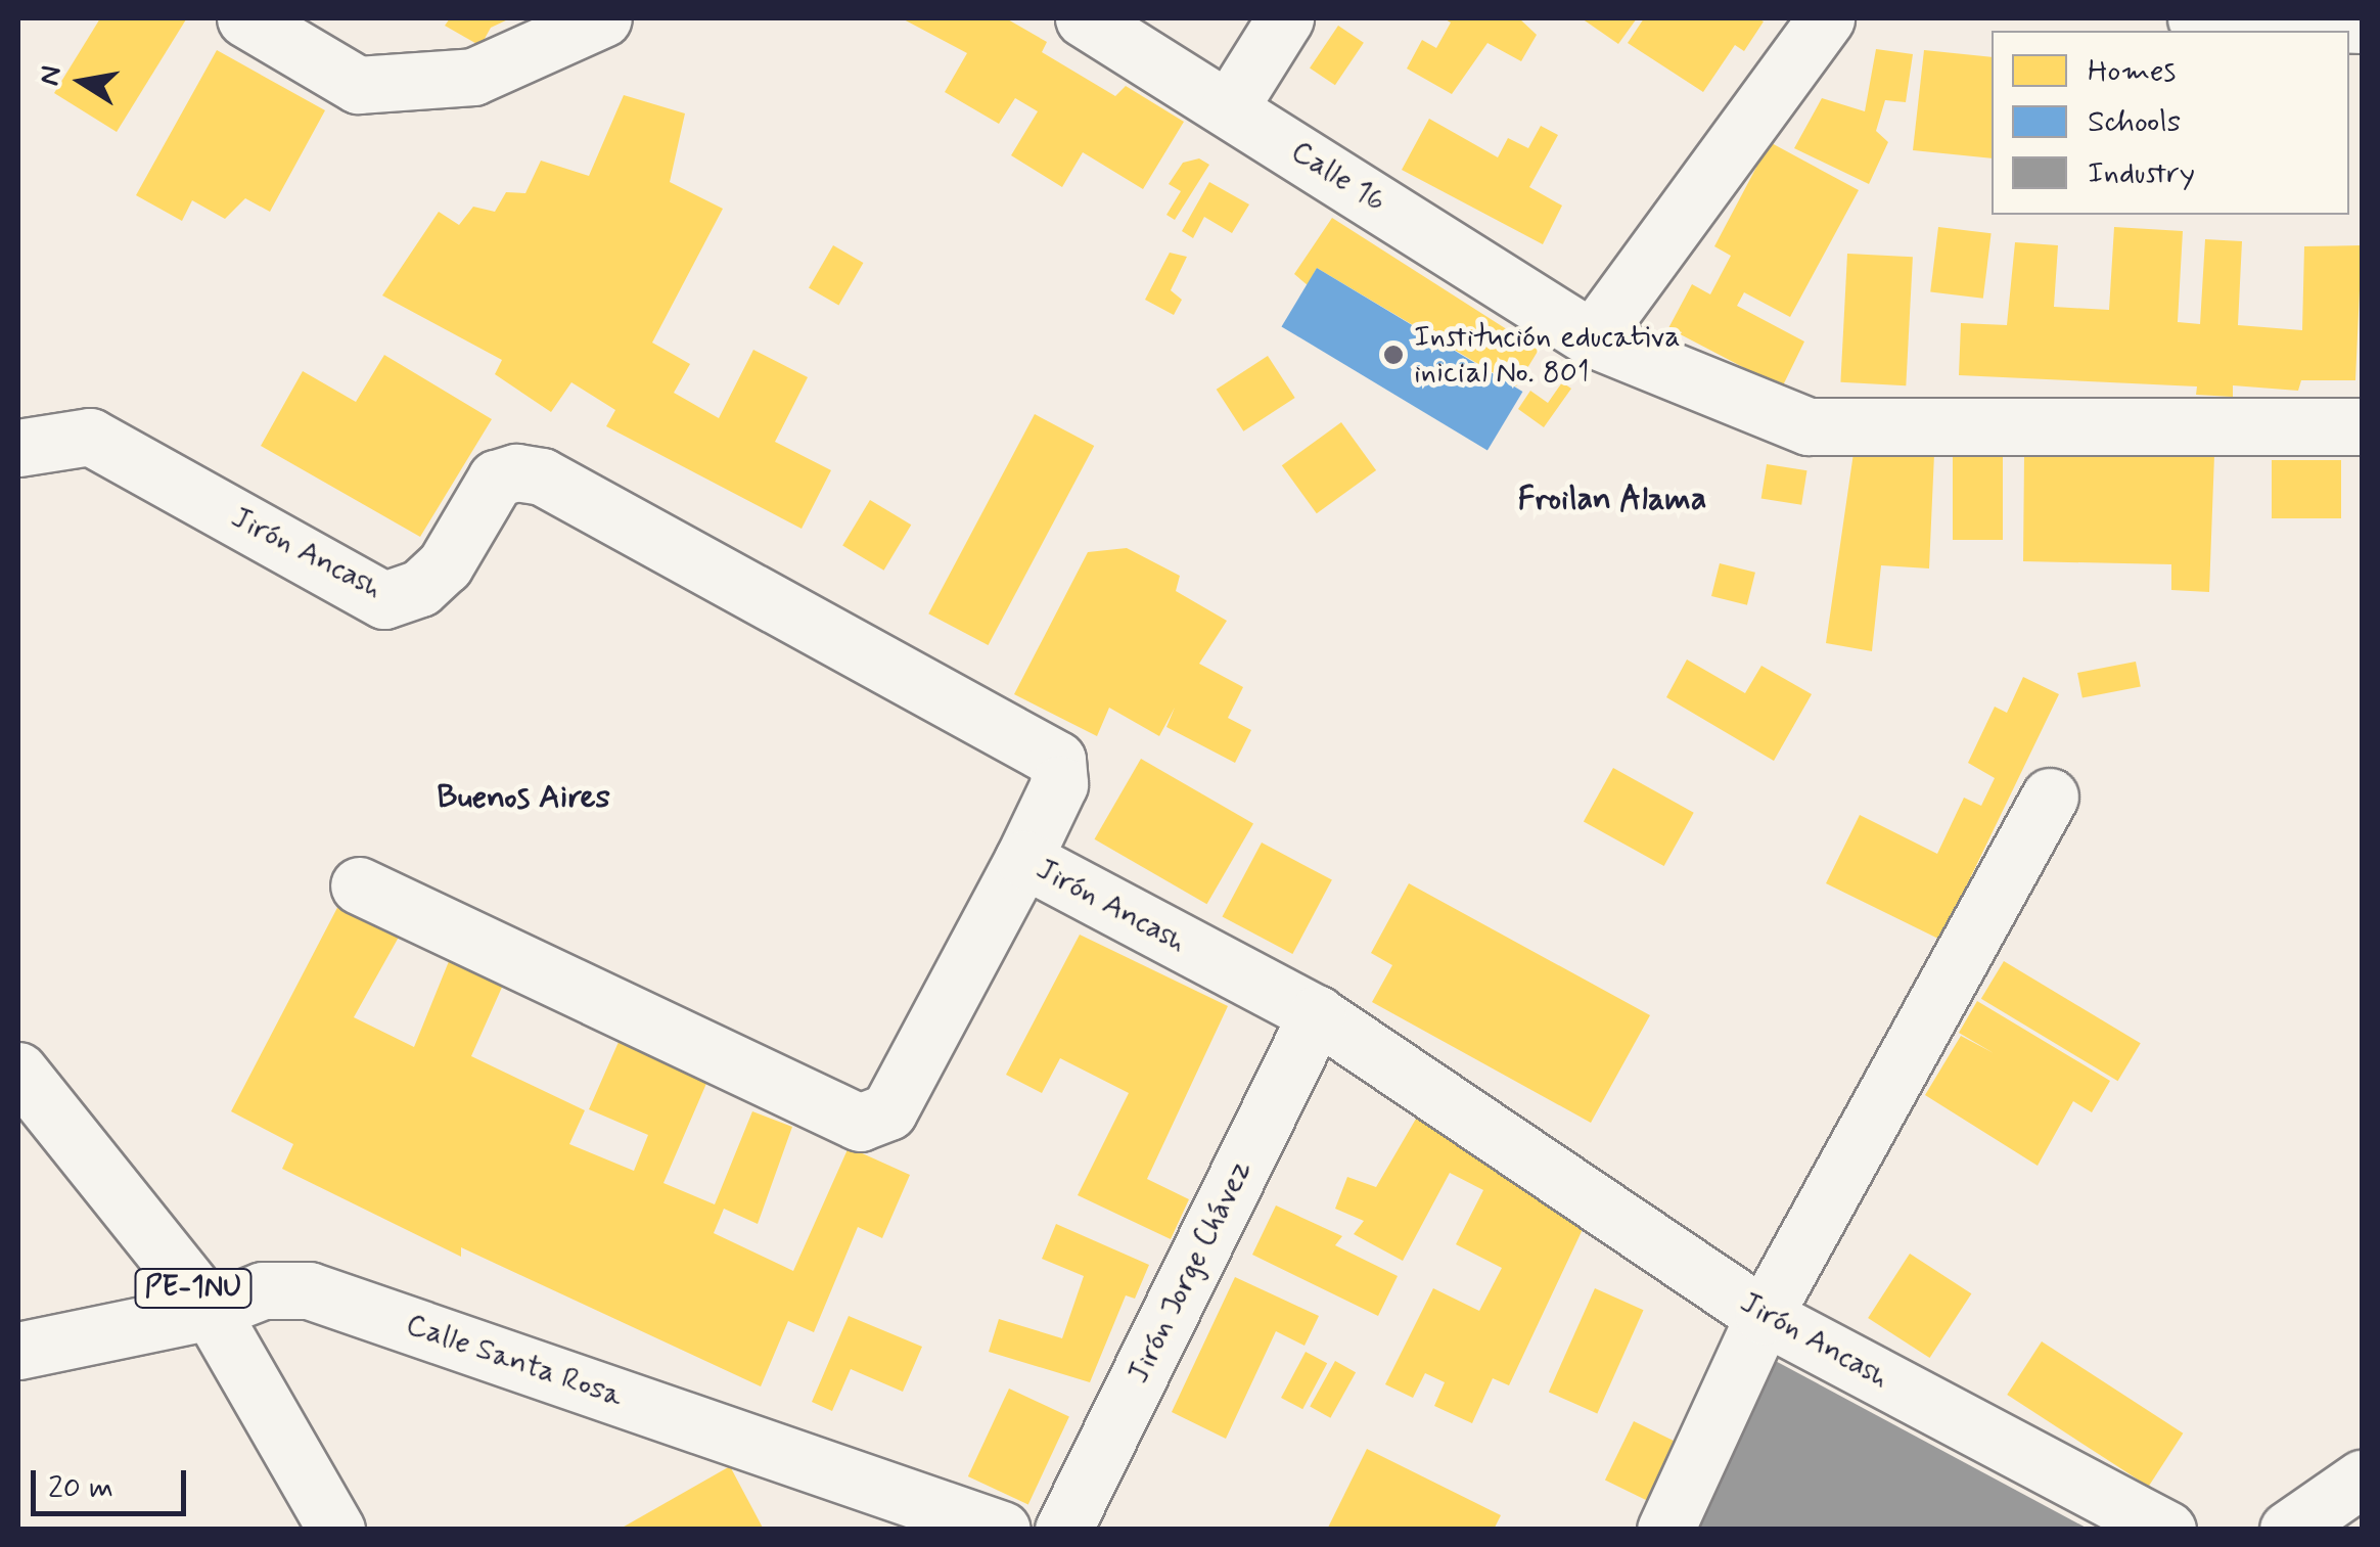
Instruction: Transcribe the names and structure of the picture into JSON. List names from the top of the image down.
{
  "streets": {
    "street": [
      "Calle 16",
      "Jirón Ancash",
      "Jirón Jorge Chávez",
      "PE-1NU",
      "Calle Santa Rosa"
    ]
  },
  "crossings": [
    ["Jirón Ancash", "Jirón Jorge Chávez"],
    ["PE-1NU", "Calle Santa Rosa"]
  ],
  "districts": ["Froilan Alama", "Buenos Aires"],
  "places": ["Institución educativa inicial No. 801"],
  "legend": ["Homes", "Schools", "Industry"],
  "scale_bar": "20 m",
  "north": "left"
}
